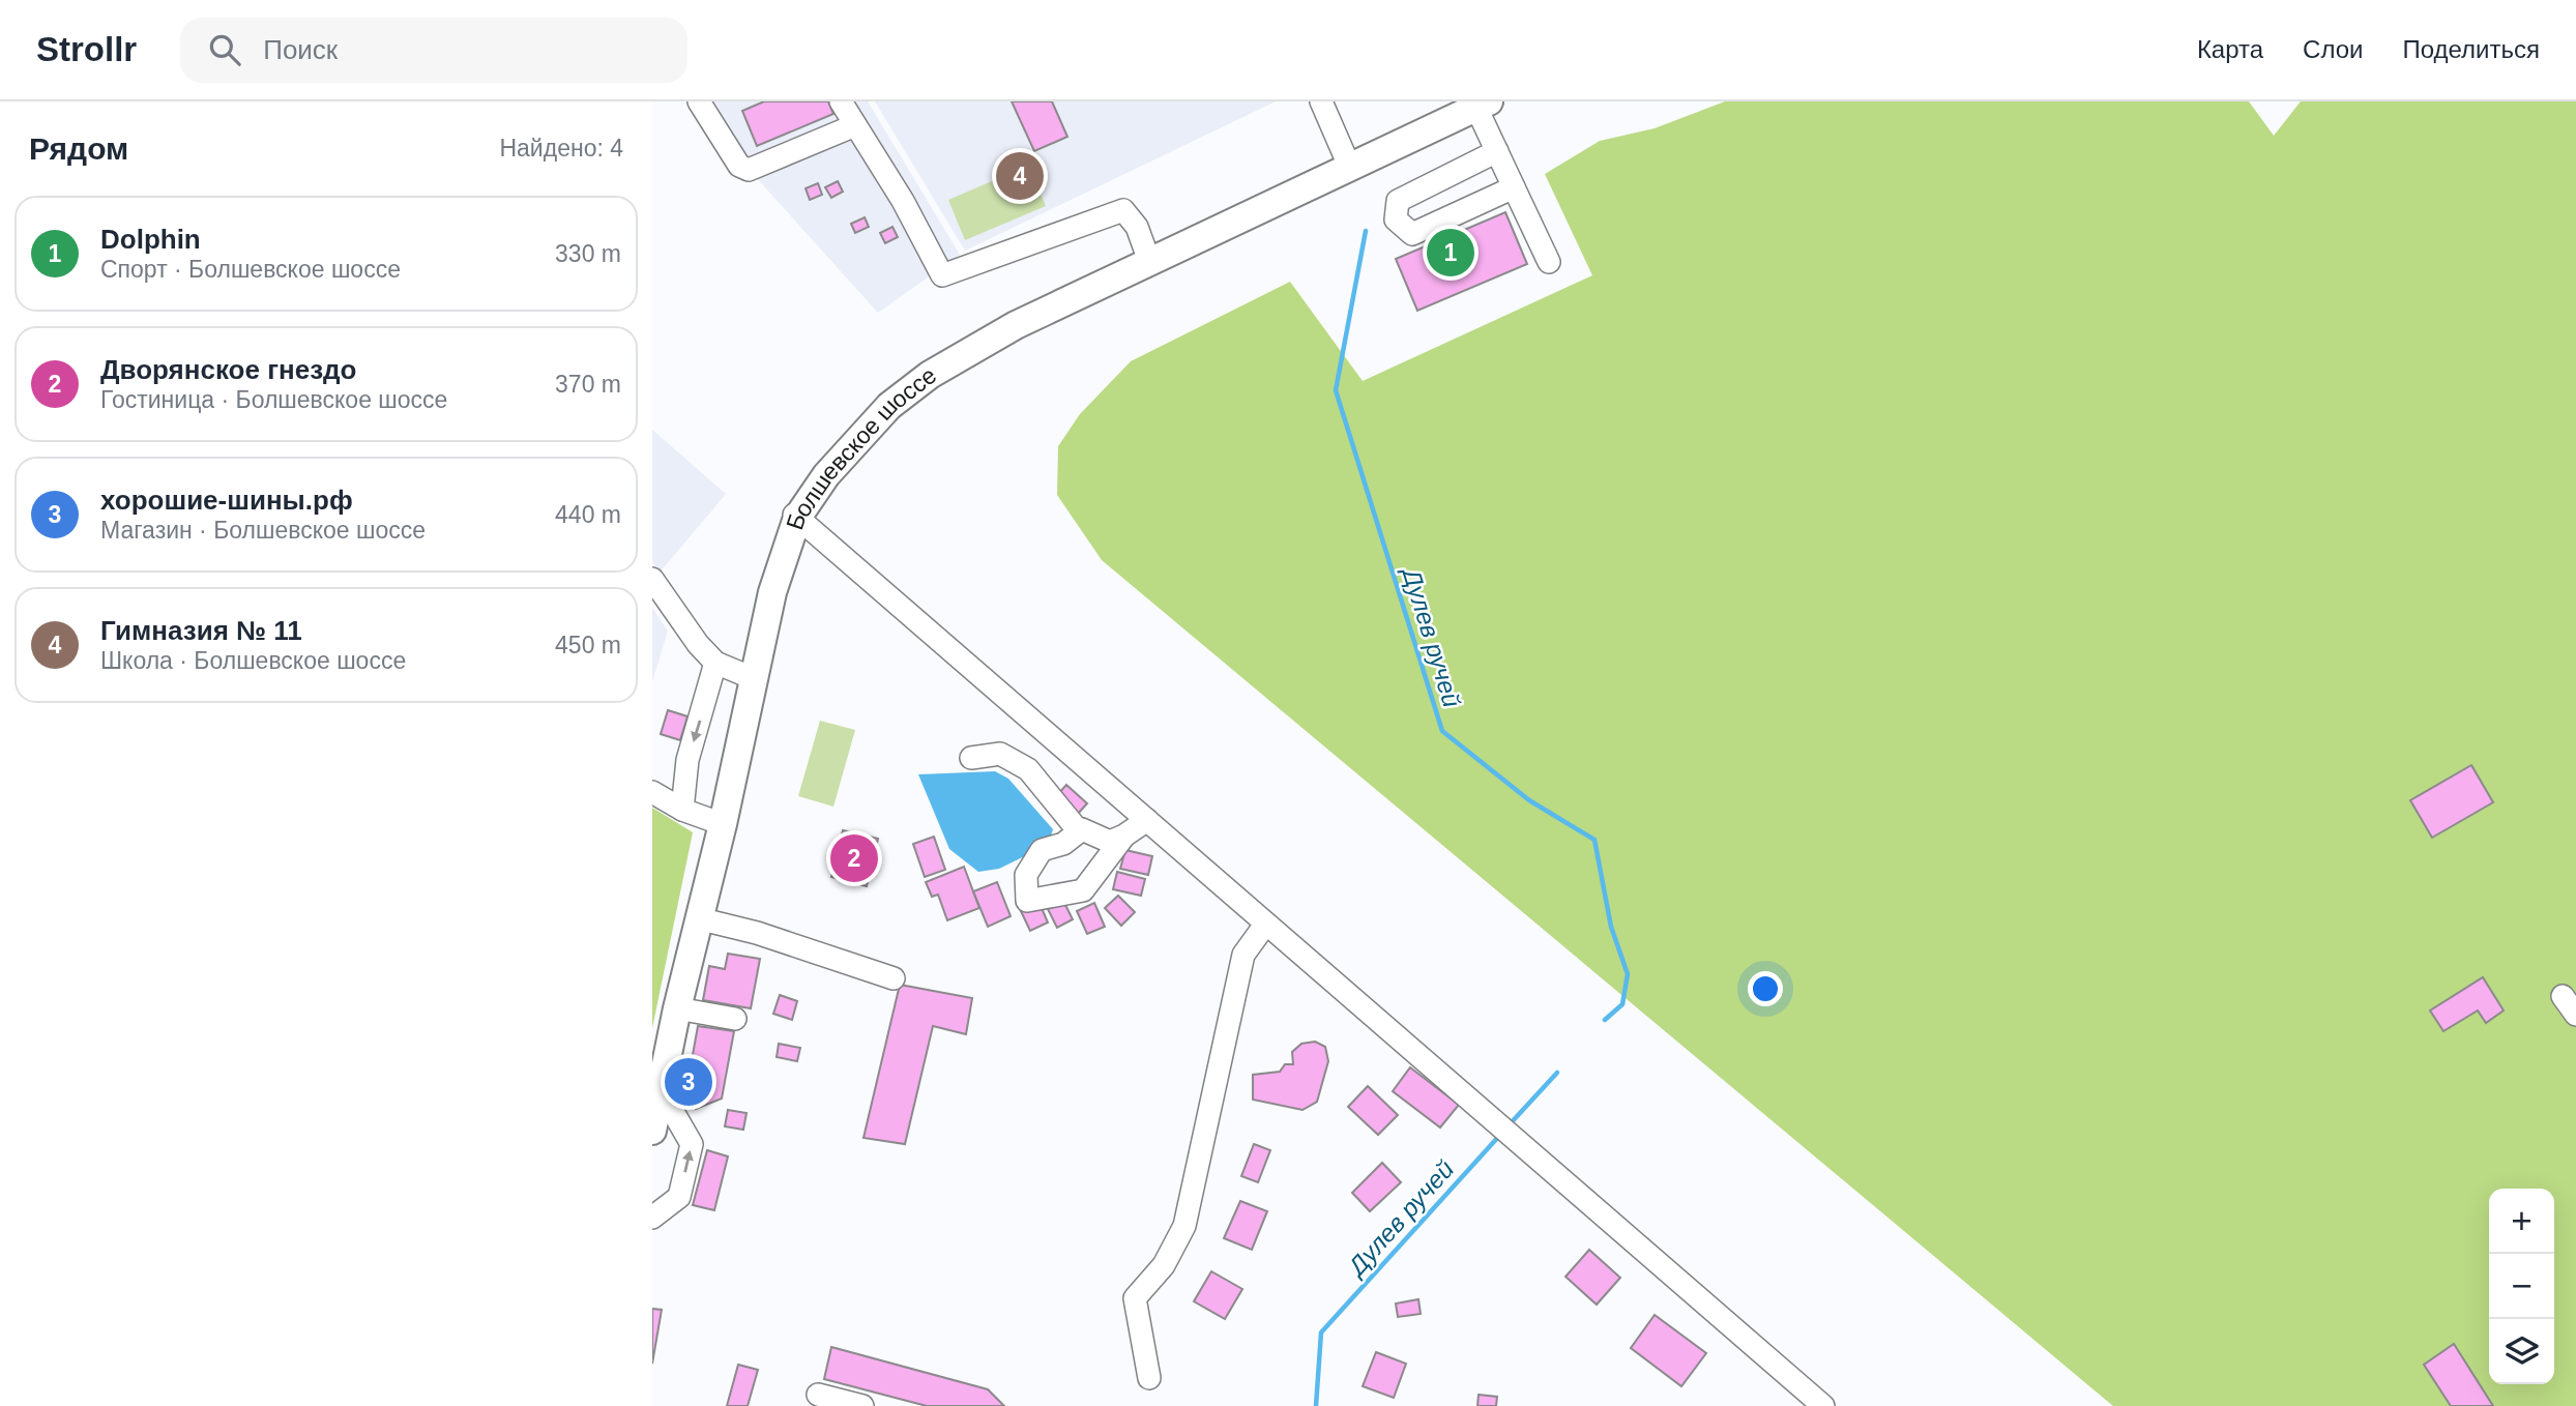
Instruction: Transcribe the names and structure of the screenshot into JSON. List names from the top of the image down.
{
  "streets": {
    "main road": ["Болшевское шоссе"]
  },
  "water": ["Дулев ручей"],
  "page": {
    "header": "Strollr",
    "search": "Поиск",
    "nav": ["Карта", "Слои", "Поделиться"],
    "heading": ["Рядом", "Найдено: 4"],
    "pins": [
      "4",
      "1",
      "2",
      "3"
    ],
    "list": [
      {
        "mark": "1",
        "name": "Dolphin",
        "note": "Спорт · Болшевское шоссе",
        "value": "330 m"
      },
      {
        "mark": "2",
        "name": "Дворянское гнездо",
        "note": "Гостиница · Болшевское шоссе",
        "value": "370 m"
      },
      {
        "mark": "3",
        "name": "хорошие-шины.рф",
        "note": "Магазин · Болшевское шоссе",
        "value": "440 m"
      },
      {
        "mark": "4",
        "name": "Гимназия № 11",
        "note": "Школа · Болшевское шоссе",
        "value": "450 m"
      }
    ],
    "map_buttons": ["+", "−"]
  }
}
